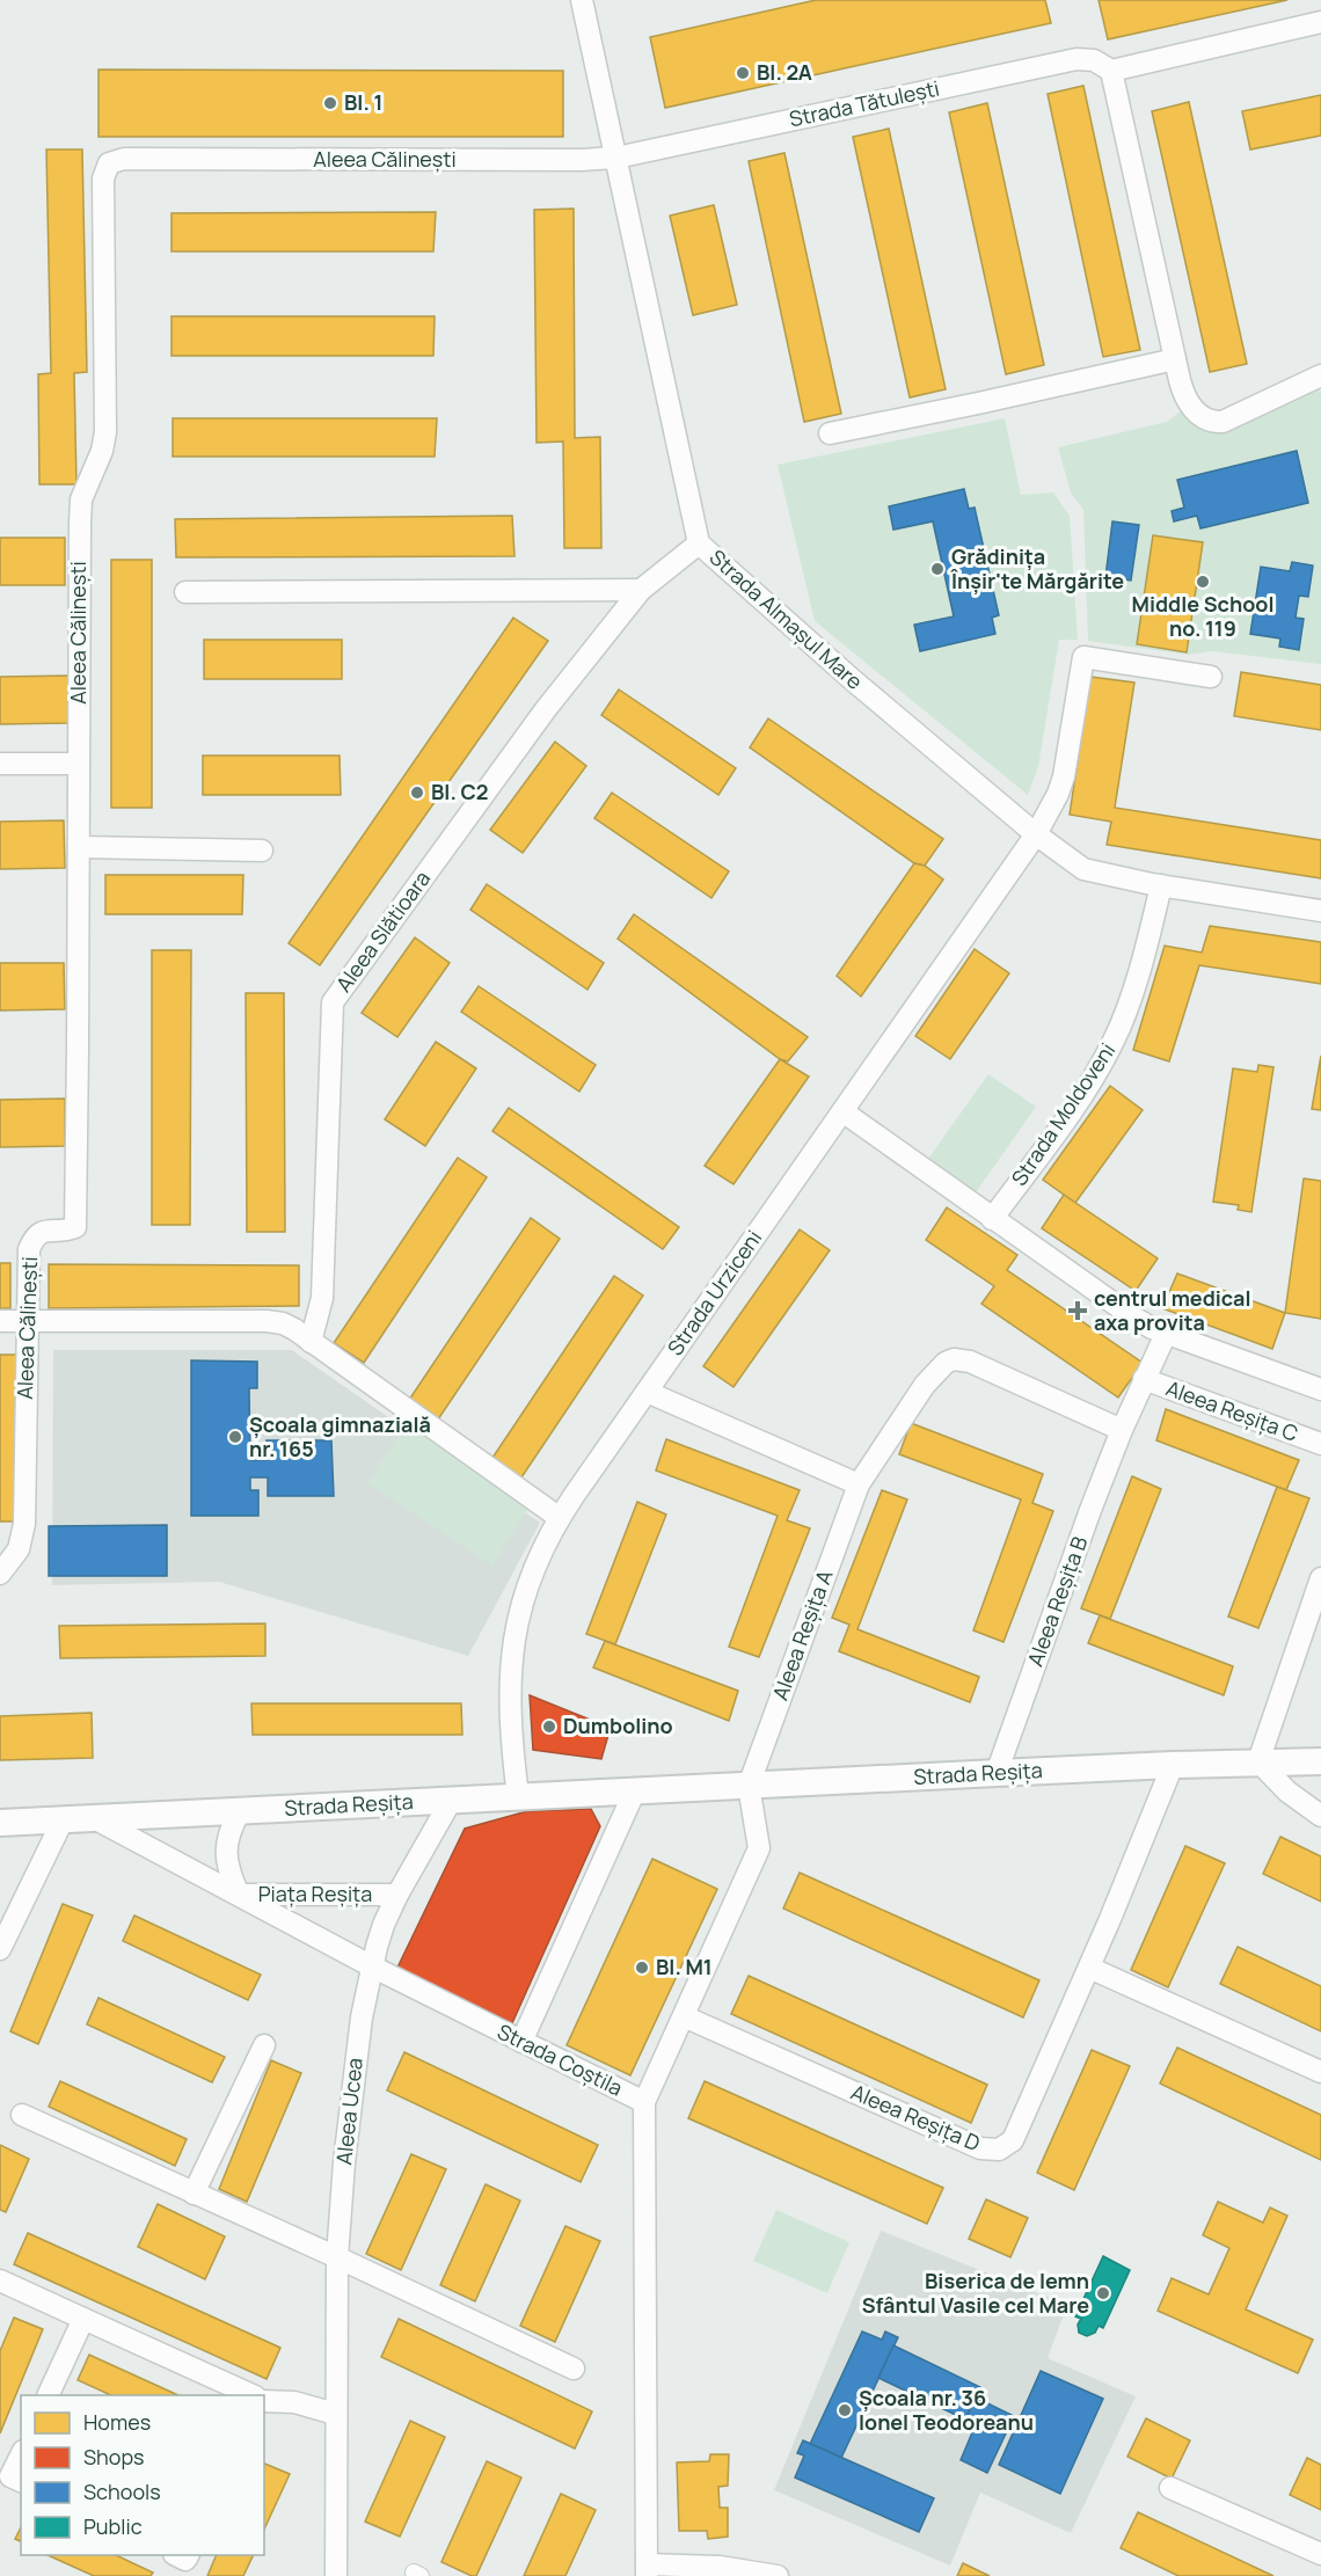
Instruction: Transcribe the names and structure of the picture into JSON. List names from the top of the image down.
{
  "streets": {
    "street": [
      "Strada Tătulești",
      "Aleea Călinești",
      "Strada Almașul Mare",
      "Aleea Slătioara",
      "Strada Moldoveni",
      "Strada Urziceni",
      "Aleea Reșița C",
      "Aleea Reșița B",
      "Aleea Reșița A",
      "Strada Reșița",
      "Piața Reșița",
      "Strada Coștila",
      "Aleea Ucea",
      "Aleea Reșița D"
    ]
  },
  "crossings": [
    ["Strada Tătulești", "Aleea Călinești"],
    ["Strada Tătulești", "Strada Almașul Mare"],
    ["Aleea Călinești", "Strada Almașul Mare"],
    ["Strada Almașul Mare", "Aleea Slătioara"],
    ["Strada Almașul Mare", "Strada Moldoveni"],
    ["Strada Almașul Mare", "Strada Urziceni"],
    ["Strada Urziceni", "Strada Reșița"],
    ["Aleea Reșița C", "Aleea Reșița B"],
    ["Aleea Reșița B", "Strada Reșița"],
    ["Aleea Reșița A", "Strada Reșița"],
    ["Strada Reșița", "Piața Reșița"],
    ["Strada Reșița", "Strada Coștila"],
    ["Strada Reșița", "Aleea Reșița D"],
    ["Piața Reșița", "Strada Coștila"],
    ["Piața Reșița", "Aleea Ucea"],
    ["Strada Coștila", "Aleea Ucea"]
  ],
  "places": {
    "other": [
      "Bl. 2A",
      "Bl. 1",
      "Grădinița Înșir'te Mărgărite",
      "Middle School no. 119",
      "Bl. C2",
      "Școala gimnazială nr. 165",
      "Dumbolino",
      "Bl. M1",
      "Biserica de lemn Sfântul Vasile cel Mare",
      "Școala nr. 36 Ionel Teodoreanu"
    ],
    "health": ["centrul medical axa provita"]
  },
  "legend": [
    "Homes",
    "Shops",
    "Schools",
    "Public"
  ]
}
